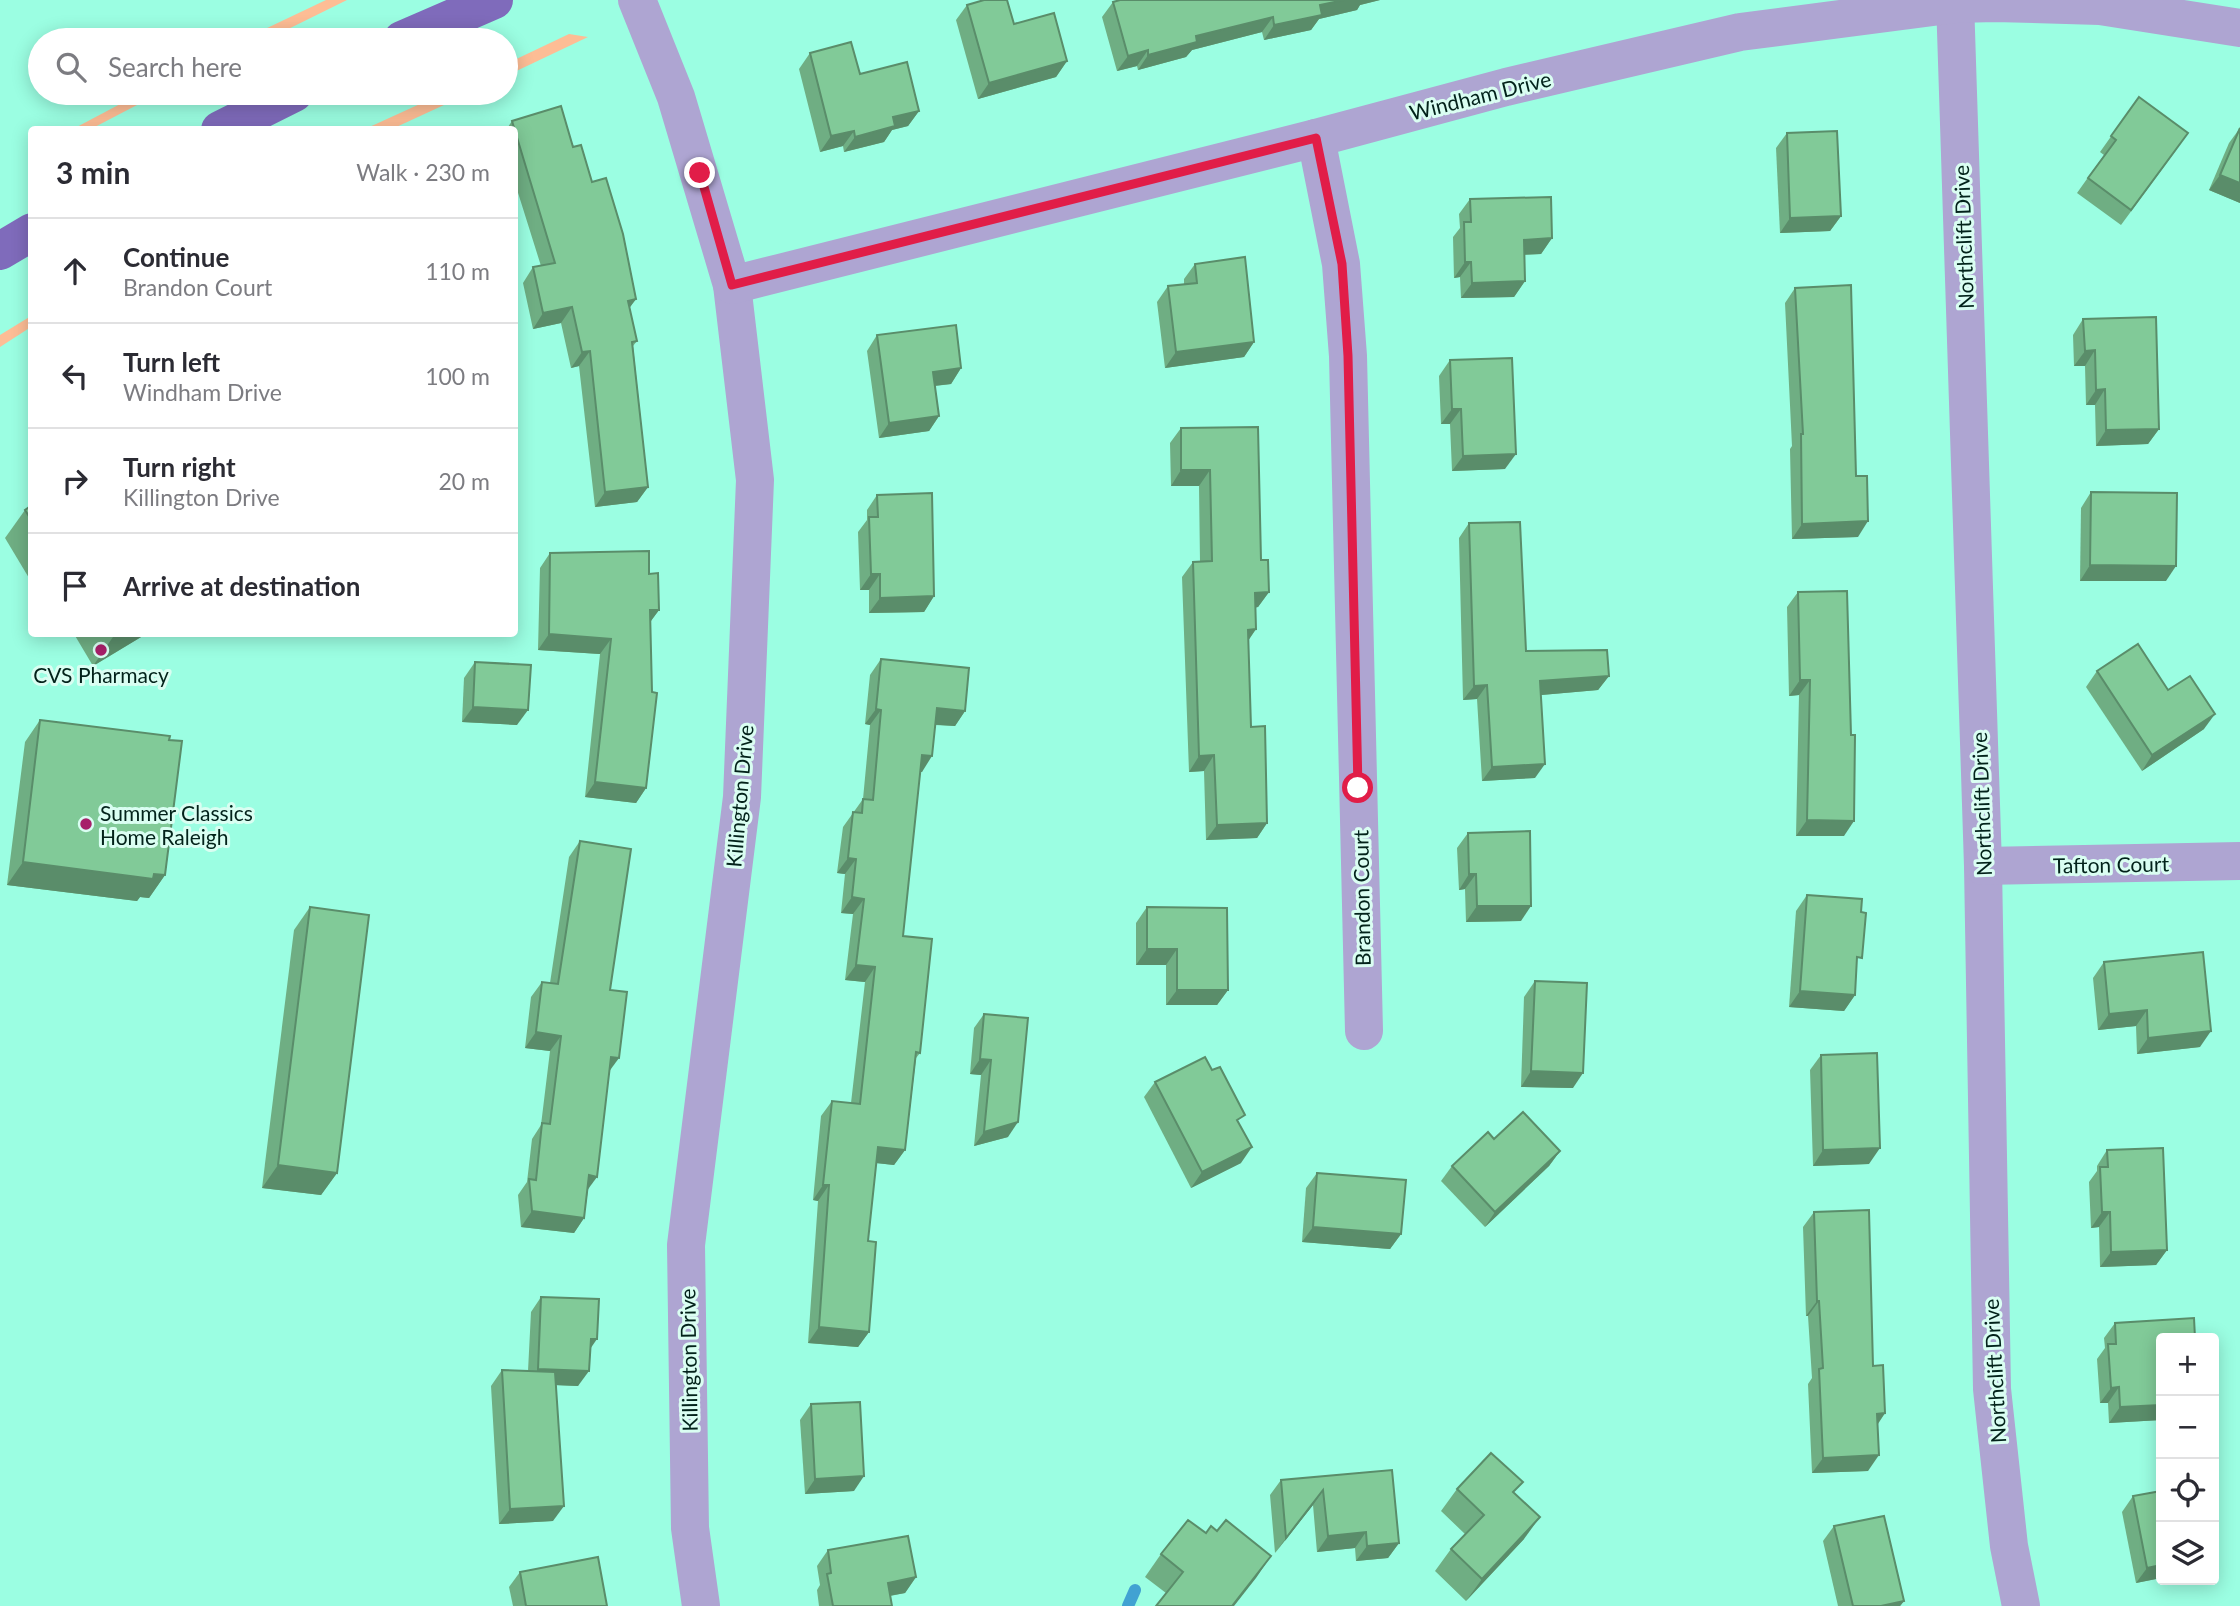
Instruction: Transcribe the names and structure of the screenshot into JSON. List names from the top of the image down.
{
  "streets": {
    "street": [
      "Windham Drive",
      "Northclift Drive",
      "Killington Drive",
      "Tafton Court",
      "Brandon Court"
    ]
  },
  "crossings": [
    ["Windham Drive", "Northclift Drive"],
    ["Windham Drive", "Killington Drive"],
    ["Windham Drive", "Brandon Court"],
    ["Northclift Drive", "Tafton Court"]
  ],
  "places": ["CVS Pharmacy", "Summer Classics Home Raleigh"],
  "page": {
    "search": "Search here",
    "heading": ["3 min", "Walk · 230 m"],
    "list": [
      ["Continue", "Brandon Court", "110 m"],
      ["Turn left", "Windham Drive", "100 m"],
      ["Turn right", "Killington Drive", "20 m"],
      "Arrive at destination"
    ],
    "map_buttons": ["+", "−"]
  }
}
